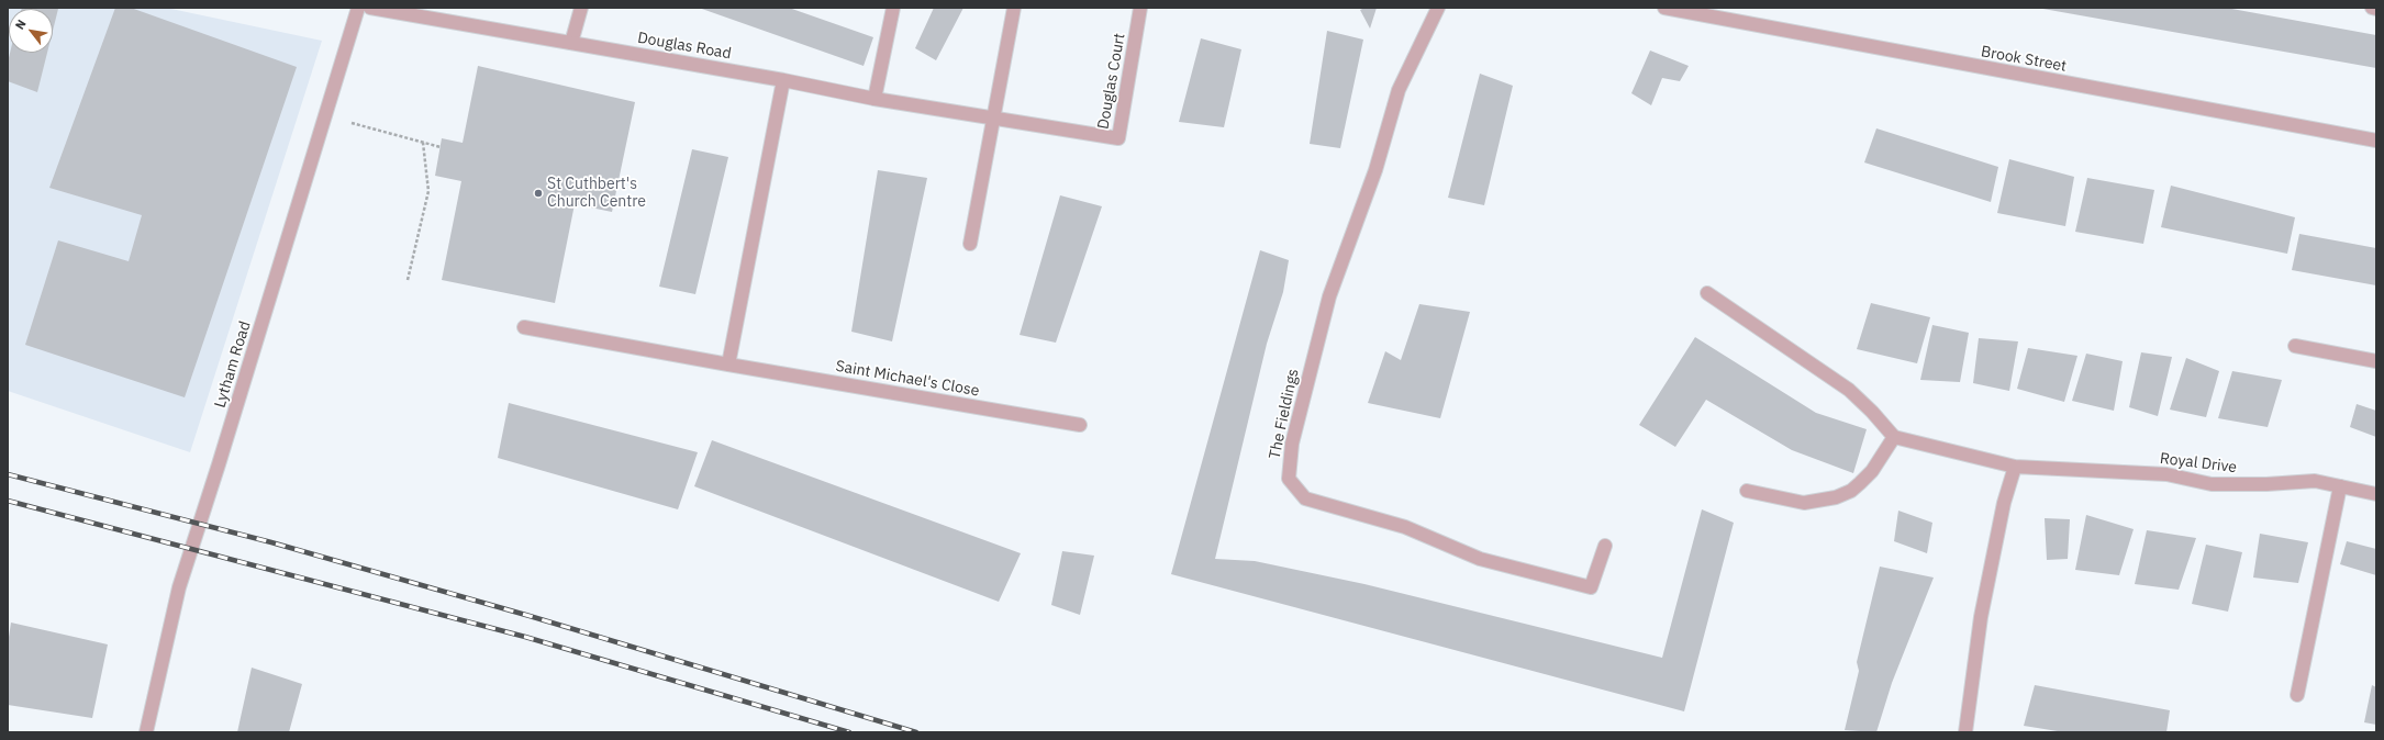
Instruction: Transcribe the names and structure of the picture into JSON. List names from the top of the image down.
{
  "streets": {
    "street": [
      "Douglas Road",
      "Brook Street",
      "Douglas Court",
      "Lytham Road",
      "Saint Michael's Close",
      "The Fieldings",
      "Royal Drive"
    ]
  },
  "crossings": [
    ["Douglas Road", "Douglas Court"]
  ],
  "places": ["St Cuthbert's Church Centre"],
  "north": "top left"
}
